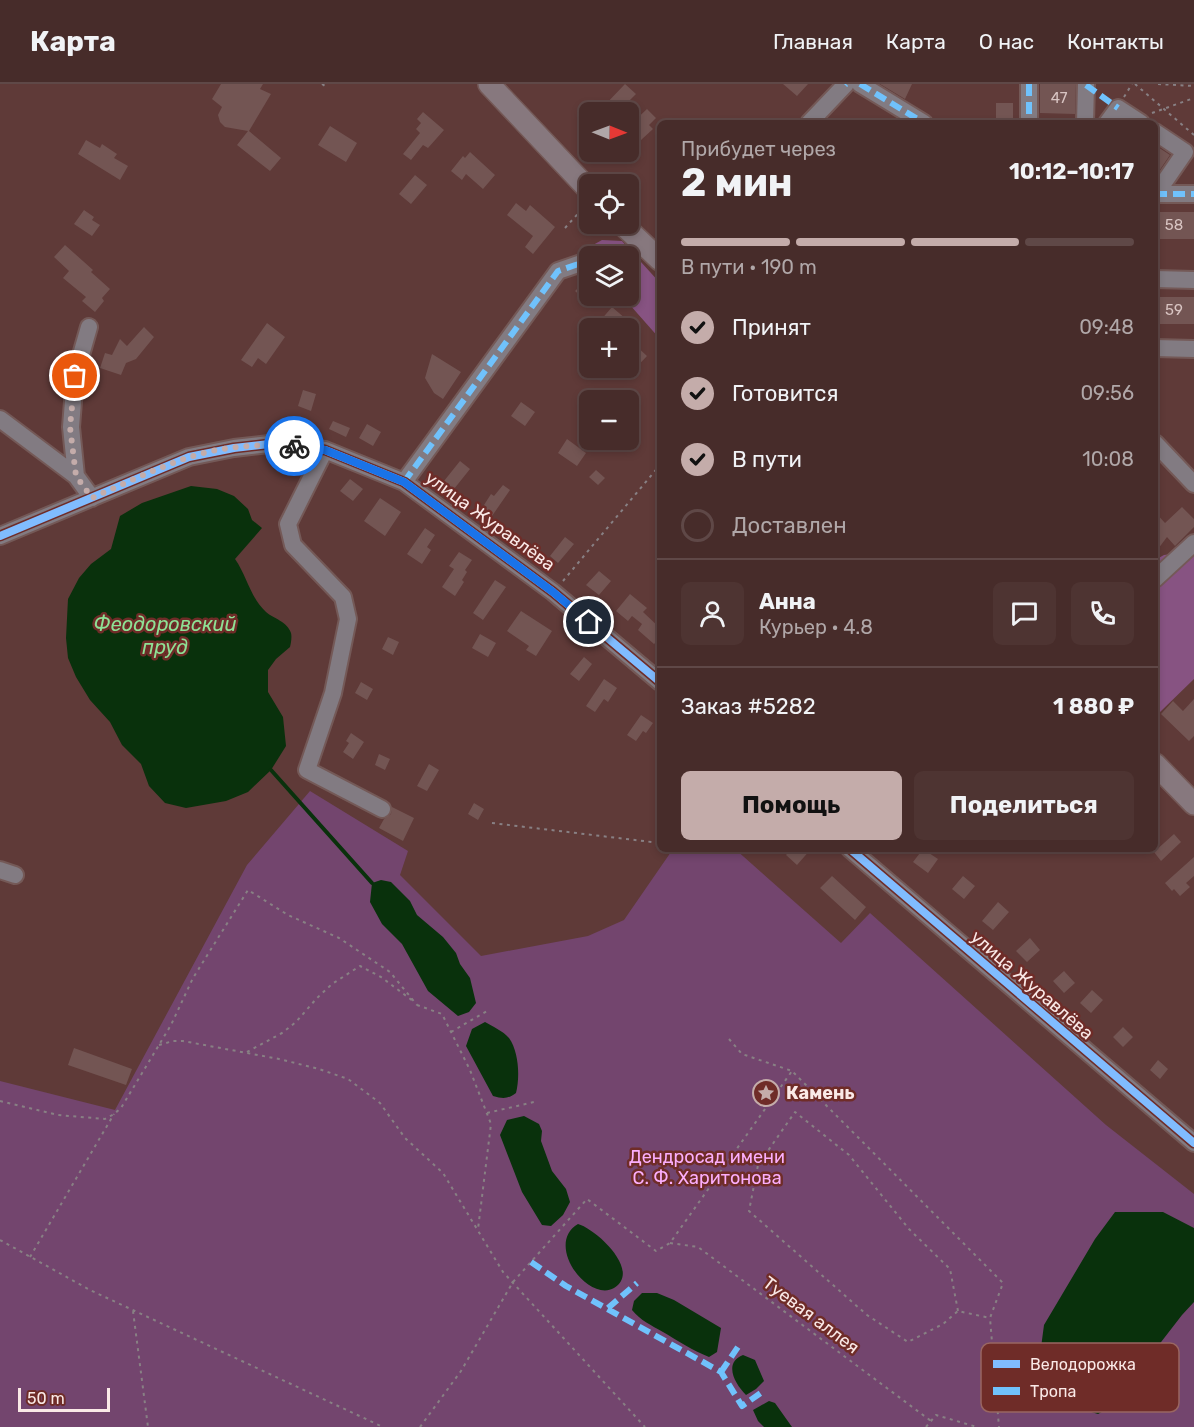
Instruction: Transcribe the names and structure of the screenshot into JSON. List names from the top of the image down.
{
  "streets": {
    "street": ["улица Журавлёва"],
    "path": ["Туевая аллея"]
  },
  "water": ["Феодоровский пруд"],
  "parks": ["Дендросад имени С. Ф. Харитонова"],
  "places": {
    "place": ["Камень"]
  },
  "house_numbers": ["47", "58", "59"],
  "legend": ["Велодорожка", "Тропа"],
  "scale_bar": "50 m",
  "north": "right",
  "page": {
    "header": "Карта",
    "nav": [
      "Главная",
      "Карта",
      "О нас",
      "Контакты"
    ],
    "map_buttons": ["+", "−"],
    "heading": ["2 мин", "Прибудет через", "10:12–10:17"],
    "panel": [
      "Анна",
      "Курьер · 4.8",
      "Заказ #5282",
      "1 880 ₽"
    ],
    "bar": "В пути · 190 m",
    "list": [
      ["Принят", "09:48"],
      ["Готовится", "09:56"],
      ["В пути", "10:08"],
      "Доставлен"
    ],
    "buttons": ["Помощь", "Поделиться"],
    "scale": "50 m"
  }
}
